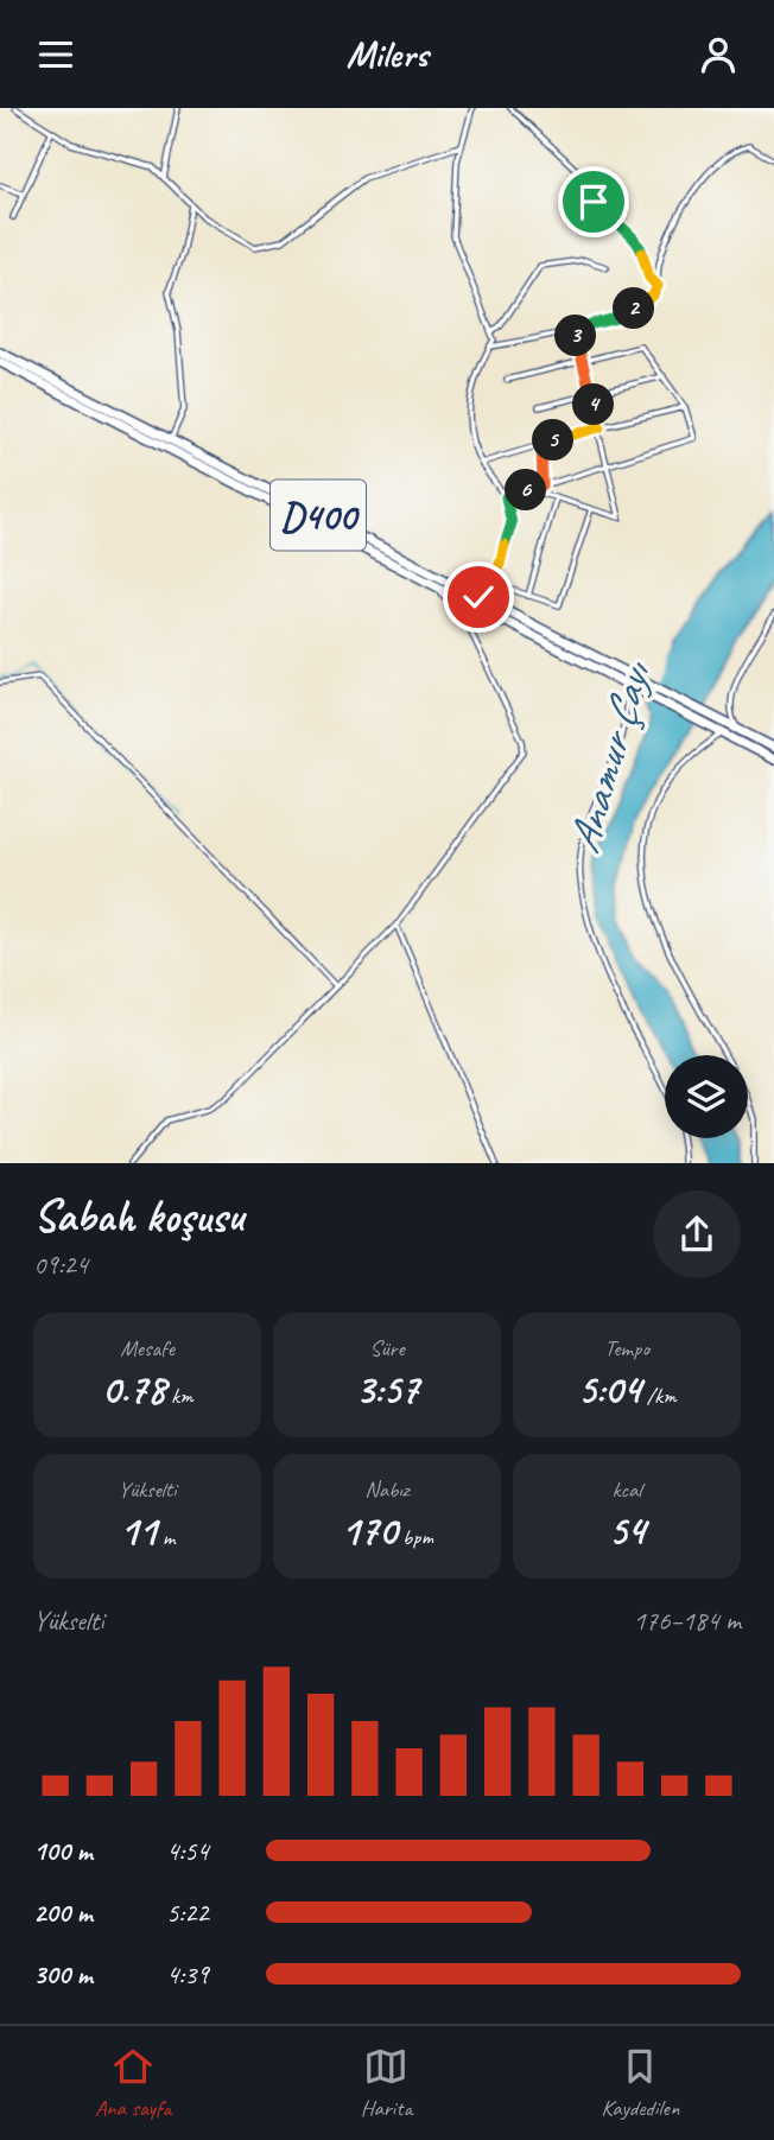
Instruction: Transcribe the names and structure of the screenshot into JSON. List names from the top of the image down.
{
  "streets": {
    "highway": ["D400"]
  },
  "water": ["Anamur Çayı"],
  "page": {
    "header": "Milers",
    "pins": [
      "2",
      "3",
      "4",
      "5",
      "6"
    ],
    "heading": ["Sabah koşusu", "09:24"],
    "stats": [
      ["Mesafe", "0.78 km"],
      ["Süre", "3:57"],
      ["Tempo", "5:04 /km"],
      ["Yükselti", "11 m"],
      ["Nabız", "170 bpm"],
      ["kcal", "54"]
    ],
    "chart": ["Yükselti", "176–184 m"],
    "list": [
      {
        "name": "100 m",
        "note": "4:54"
      },
      {
        "name": "200 m",
        "note": "5:22"
      },
      {
        "name": "300 m",
        "note": "4:39"
      }
    ],
    "tabs": ["Ana sayfa", "Harita", "Kaydedilen"]
  }
}
